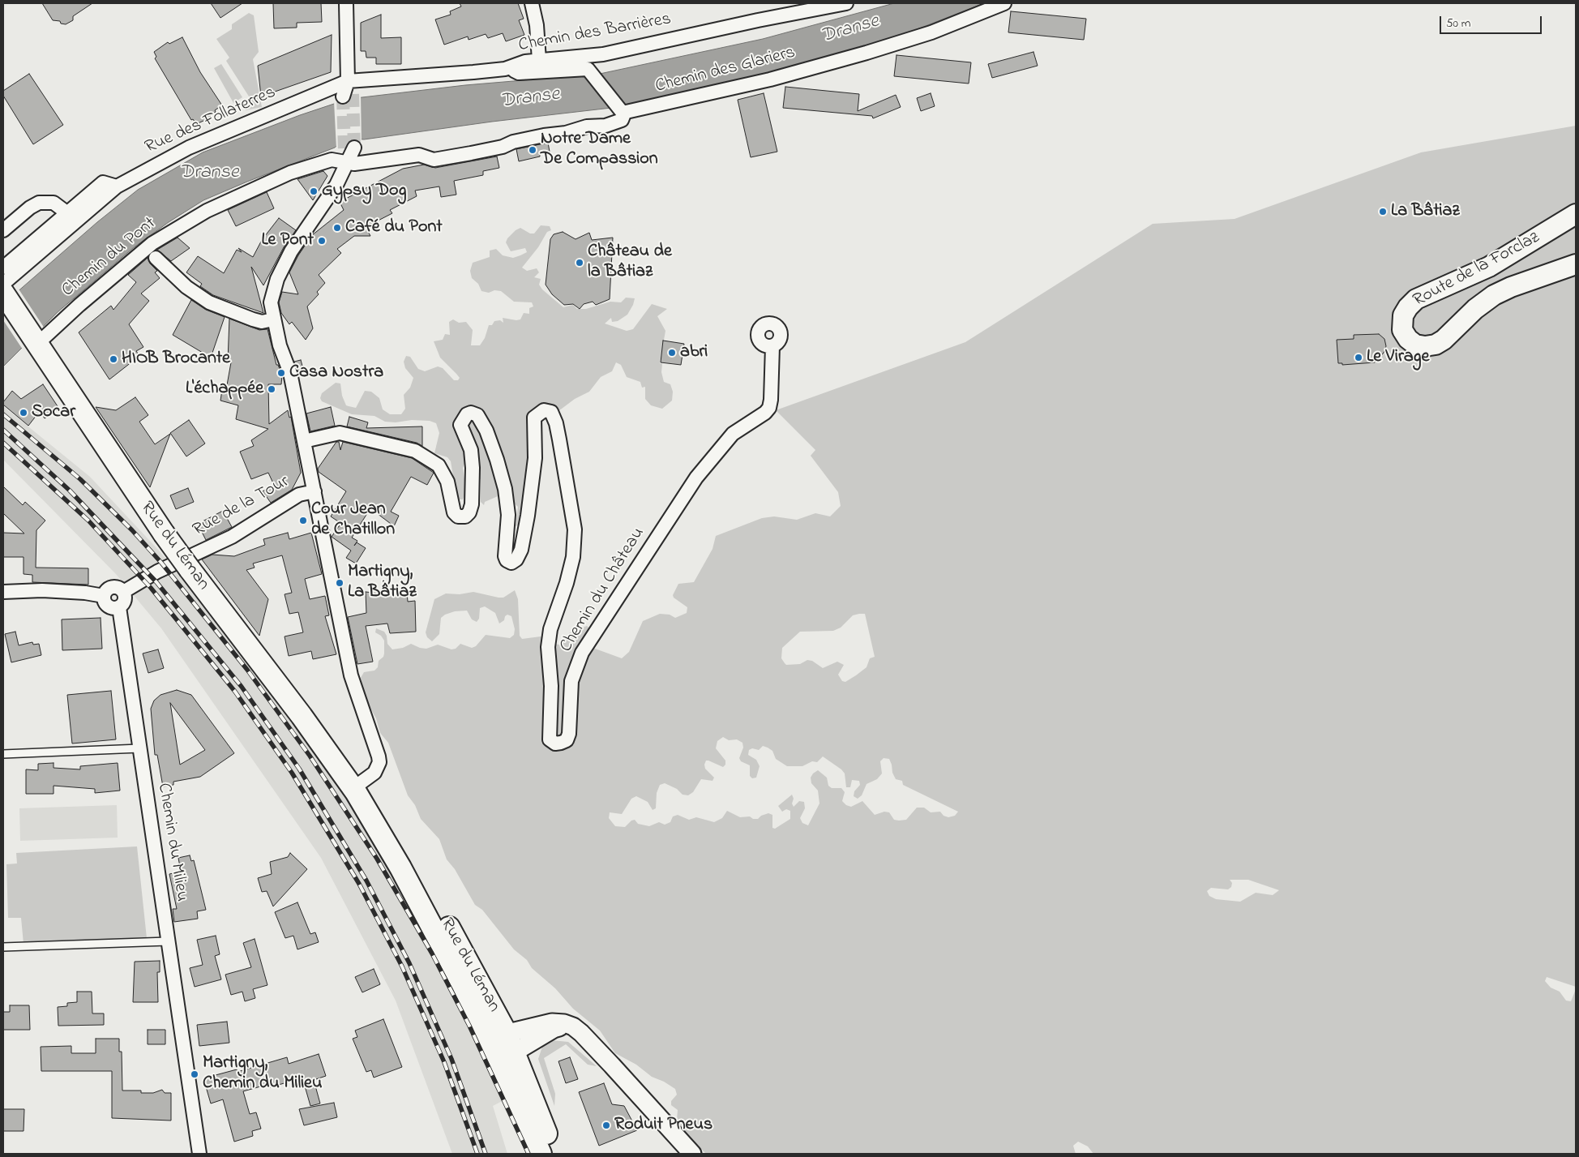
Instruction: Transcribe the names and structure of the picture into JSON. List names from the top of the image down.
{
  "streets": {
    "main road": ["Route de la Forclaz", "Rue du Léman"],
    "street": [
      "Chemin des Barrières",
      "Chemin des Glariers",
      "Rue des Follaterres",
      "Chemin du Pont",
      "Rue de la Tour",
      "Chemin du Château",
      "Chemin du Milieu"
    ]
  },
  "crossings": [
    ["Chemin des Barrières", "Rue des Follaterres"],
    ["Chemin des Glariers", "Chemin du Pont"],
    ["Chemin du Pont", "Rue du Léman"],
    ["Rue de la Tour", "Chemin du Milieu"]
  ],
  "water": ["Dranse"],
  "places": [
    "Notre Dame De Compassion",
    "Gypsy Dog",
    "La Bâtiaz",
    "Café du Pont",
    "Le Pont",
    "Château de la Bâtiaz",
    "abri",
    "Le Virage",
    "HIOB Brocante",
    "Casa Nostra",
    "L'échappée",
    "Socar",
    "Cour Jean de Chatillon",
    "Martigny, La Bâtiaz",
    "Martigny, Chemin du Milieu",
    "Roduit Pneus"
  ],
  "scale_bar": "50 m"
}
